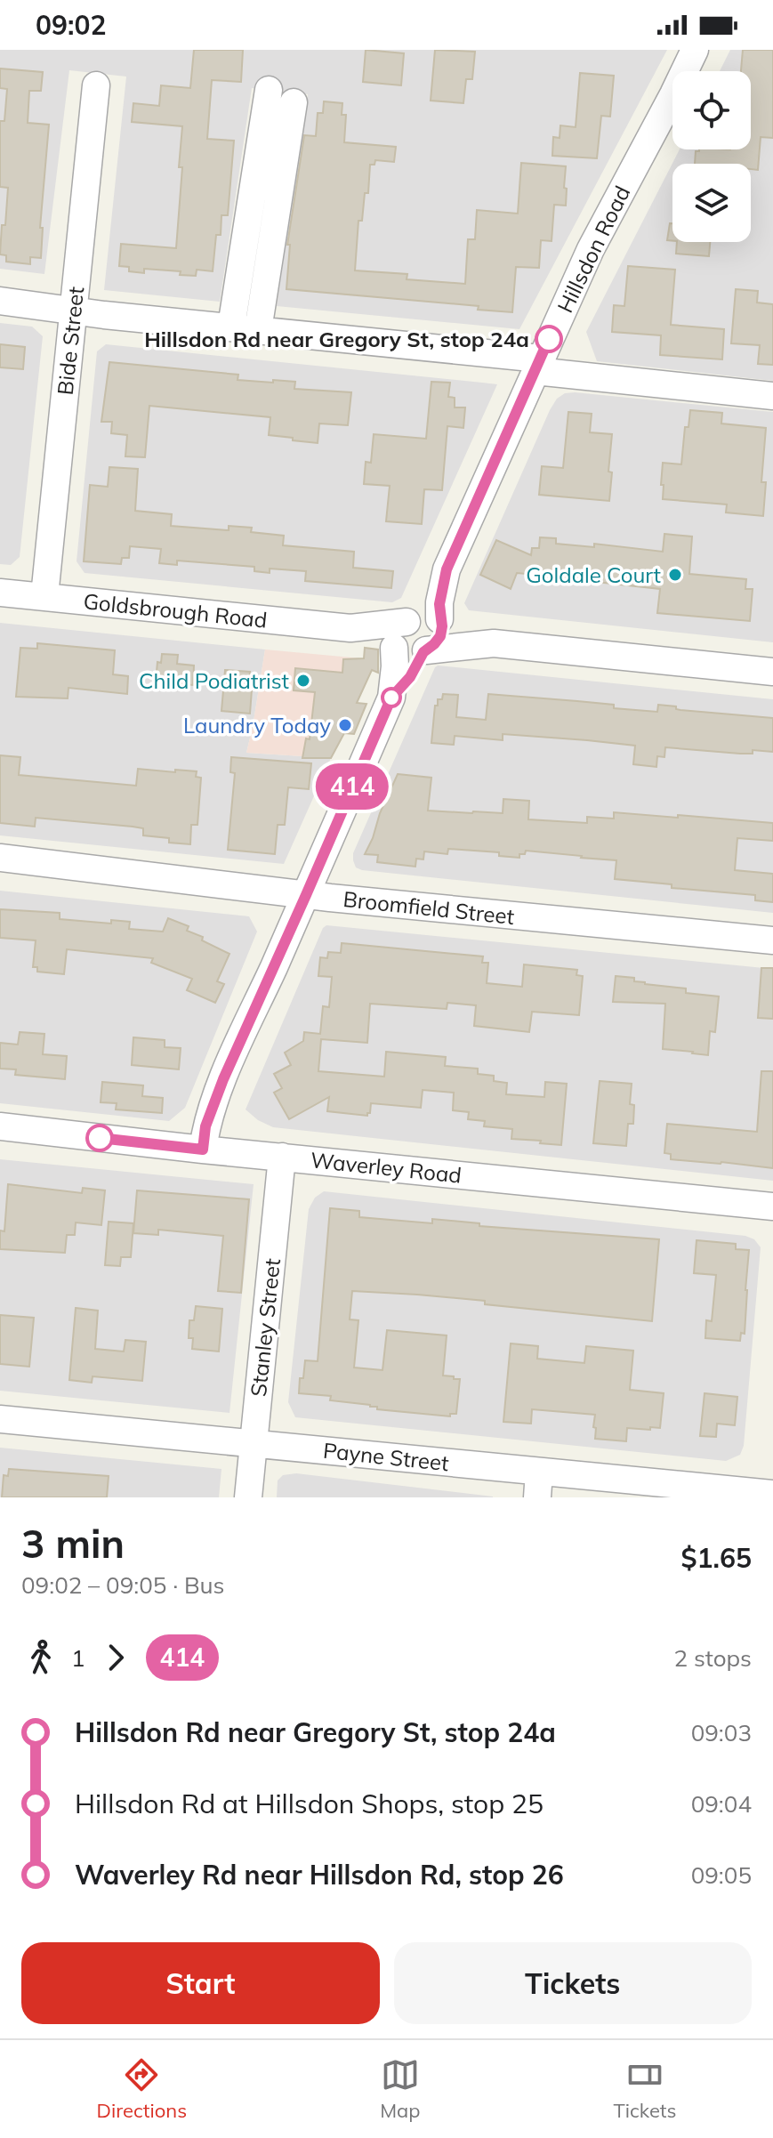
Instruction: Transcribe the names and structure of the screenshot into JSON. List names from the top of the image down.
{
  "streets": {
    "street": [
      "Hillsdon Road",
      "Bide Street",
      "Goldsbrough Road",
      "Broomfield Street",
      "Waverley Road",
      "Stanley Street",
      "Payne Street"
    ]
  },
  "crossings": [
    ["Hillsdon Road", "Goldsbrough Road"],
    ["Bide Street", "Goldsbrough Road"],
    ["Waverley Road", "Stanley Street"],
    ["Stanley Street", "Payne Street"]
  ],
  "places": [
    "Hillsdon Rd near Gregory St, stop 24a",
    "Goldale Court",
    "Child Podiatrist",
    "Laundry Today"
  ],
  "lines": ["bus line 414"],
  "page": {
    "status": "09:02",
    "on_map": "414",
    "heading": ["3 min", "09:02 – 09:05 · Bus", "$1.65"],
    "legs": ["1", "414", "2 stops"],
    "list": [
      {
        "name": "Hillsdon Rd near Gregory St, stop 24a",
        "value": "09:03"
      },
      {
        "name": "Hillsdon Rd at Hillsdon Shops, stop 25",
        "value": "09:04"
      },
      {
        "name": "Waverley Rd near Hillsdon Rd, stop 26",
        "value": "09:05"
      }
    ],
    "buttons": ["Start", "Tickets"],
    "tabs": ["Directions", "Map", "Tickets"]
  }
}
